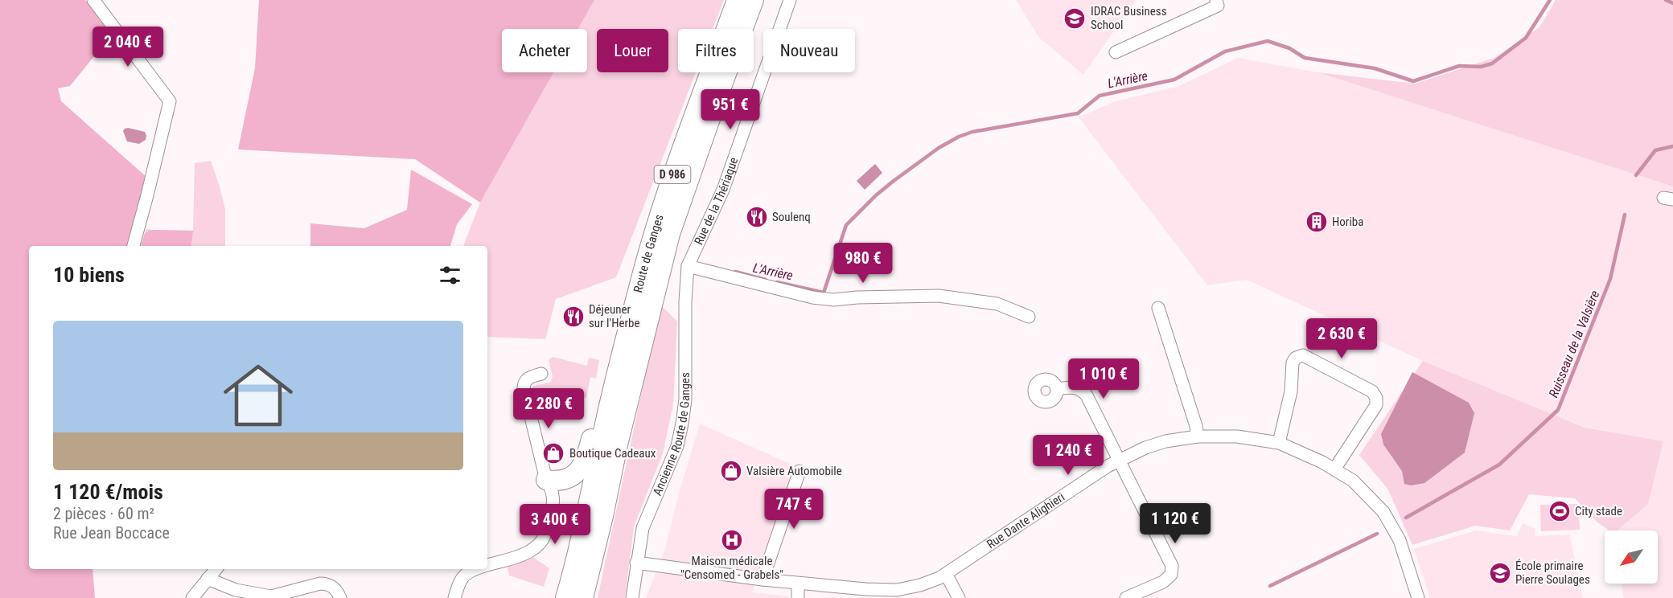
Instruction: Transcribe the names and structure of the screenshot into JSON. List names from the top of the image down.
{
  "streets": {
    "main road": ["D 986", "Route de Ganges"],
    "street": ["Rue de la Thériaque", "Ancienne Route de Ganges", "Rue Dante Alighieri"]
  },
  "crossings": [
    ["Rue de la Thériaque", "Ancienne Route de Ganges"],
    ["Ancienne Route de Ganges", "Rue Dante Alighieri"]
  ],
  "water": ["L'Arrière", "Ruisseau de la Valsière"],
  "places": {
    "school or university": ["IDRAC Business School", "École primaire Pierre Soulages"],
    "restaurant": ["Soulenq", "Déjeuner sur l'Herbe"],
    "building": ["Horiba"],
    "shop": ["Boutique Cadeaux", "Valsière Automobile"],
    "sports": ["City stade"],
    "hospital": ["Maison médicale \"Censomed - Grabels\""]
  },
  "north": "bottom left",
  "page": {
    "price": [
      "2 040 €",
      "951 €",
      "980 €",
      "2 630 €",
      "1 010 €",
      "2 280 €",
      "1 240 €",
      "747 €",
      "1 120 €",
      "3 400 €"
    ],
    "chip": [
      "Acheter",
      "Louer",
      "Filtres",
      "Nouveau"
    ],
    "heading": "10 biens",
    "list": [
      {
        "name": "1 120 €/mois",
        "note": "2 pièces · 60 m² · Rue Jean Boccace"
      }
    ]
  }
}
